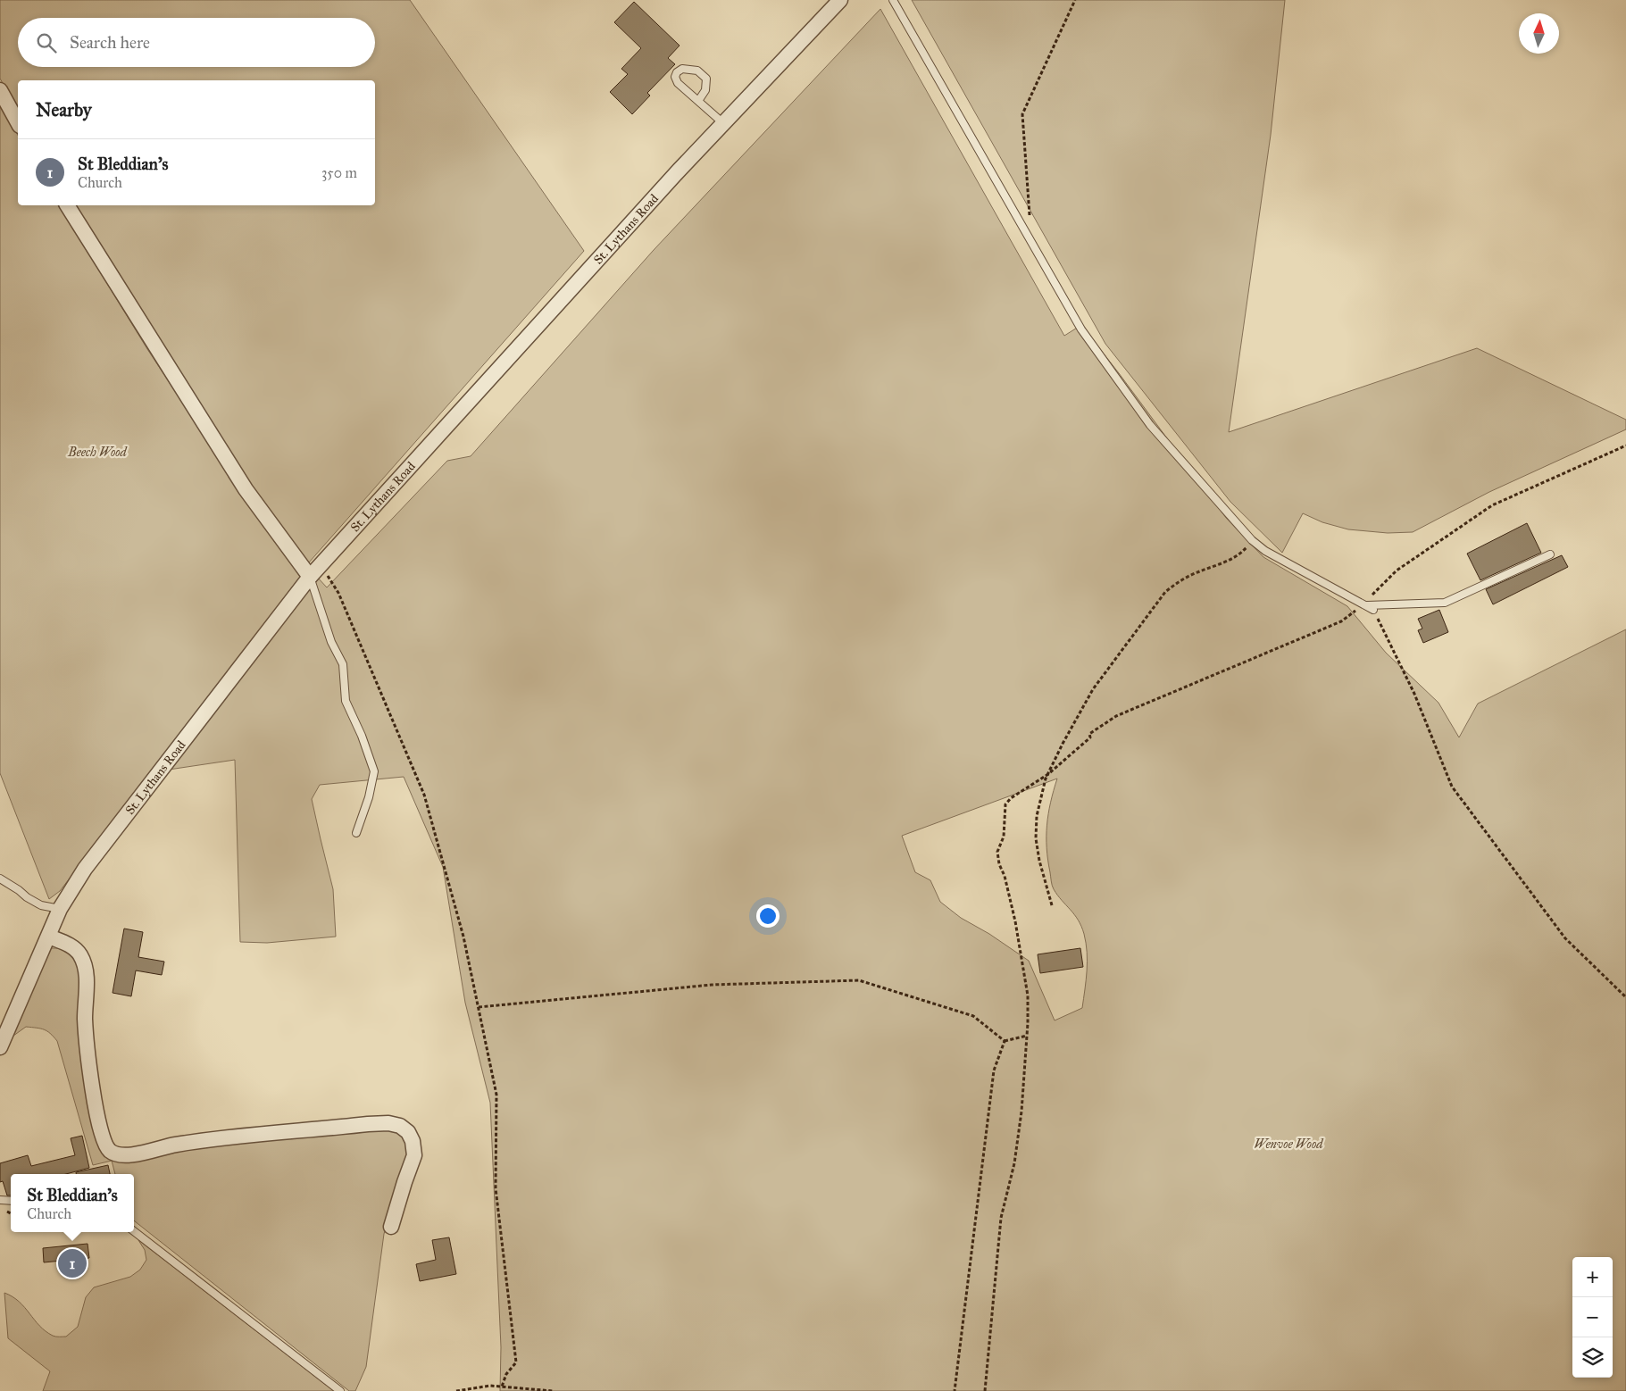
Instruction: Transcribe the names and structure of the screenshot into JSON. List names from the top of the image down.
{
  "streets": {
    "street": ["St. Lythans Road"]
  },
  "parks": ["Beech Wood", "Wenvoe Wood"],
  "north": "top",
  "page": {
    "search": "Search here",
    "heading": "Nearby",
    "list": [
      {
        "mark": "1",
        "name": "St Bleddian’s",
        "note": "Church",
        "value": "350 m"
      }
    ],
    "popup": ["St Bleddian’s", "Church"],
    "pins": "1",
    "map_buttons": ["+", "−"]
  }
}
